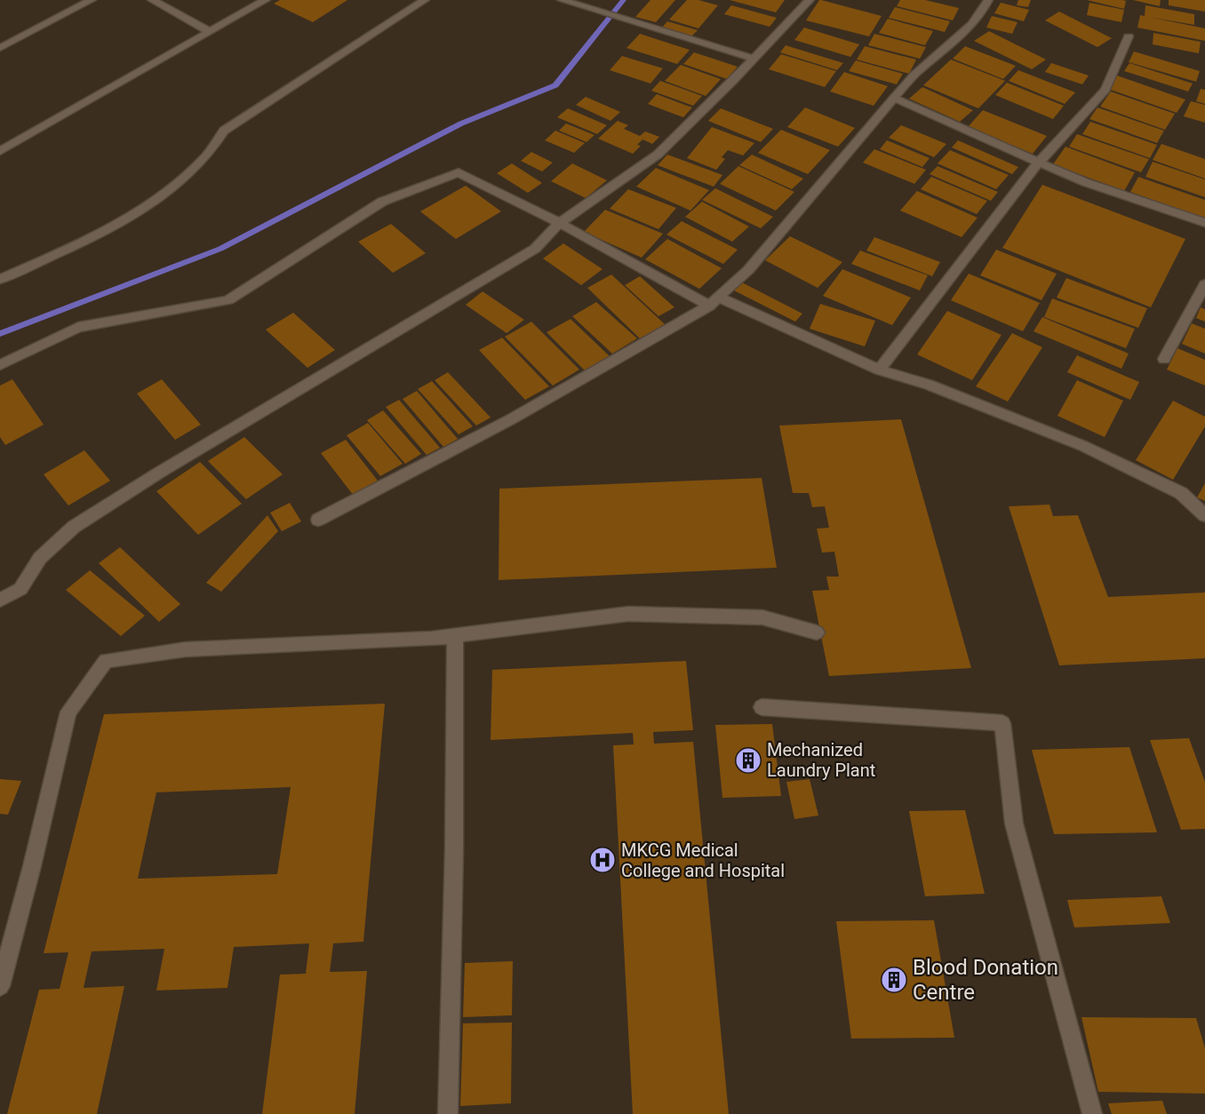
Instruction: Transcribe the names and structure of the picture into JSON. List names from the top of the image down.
{
  "places": {
    "building": ["Mechanized Laundry Plant", "Blood Donation Centre"],
    "hospital": ["MKCG Medical College and Hospital"]
  }
}
